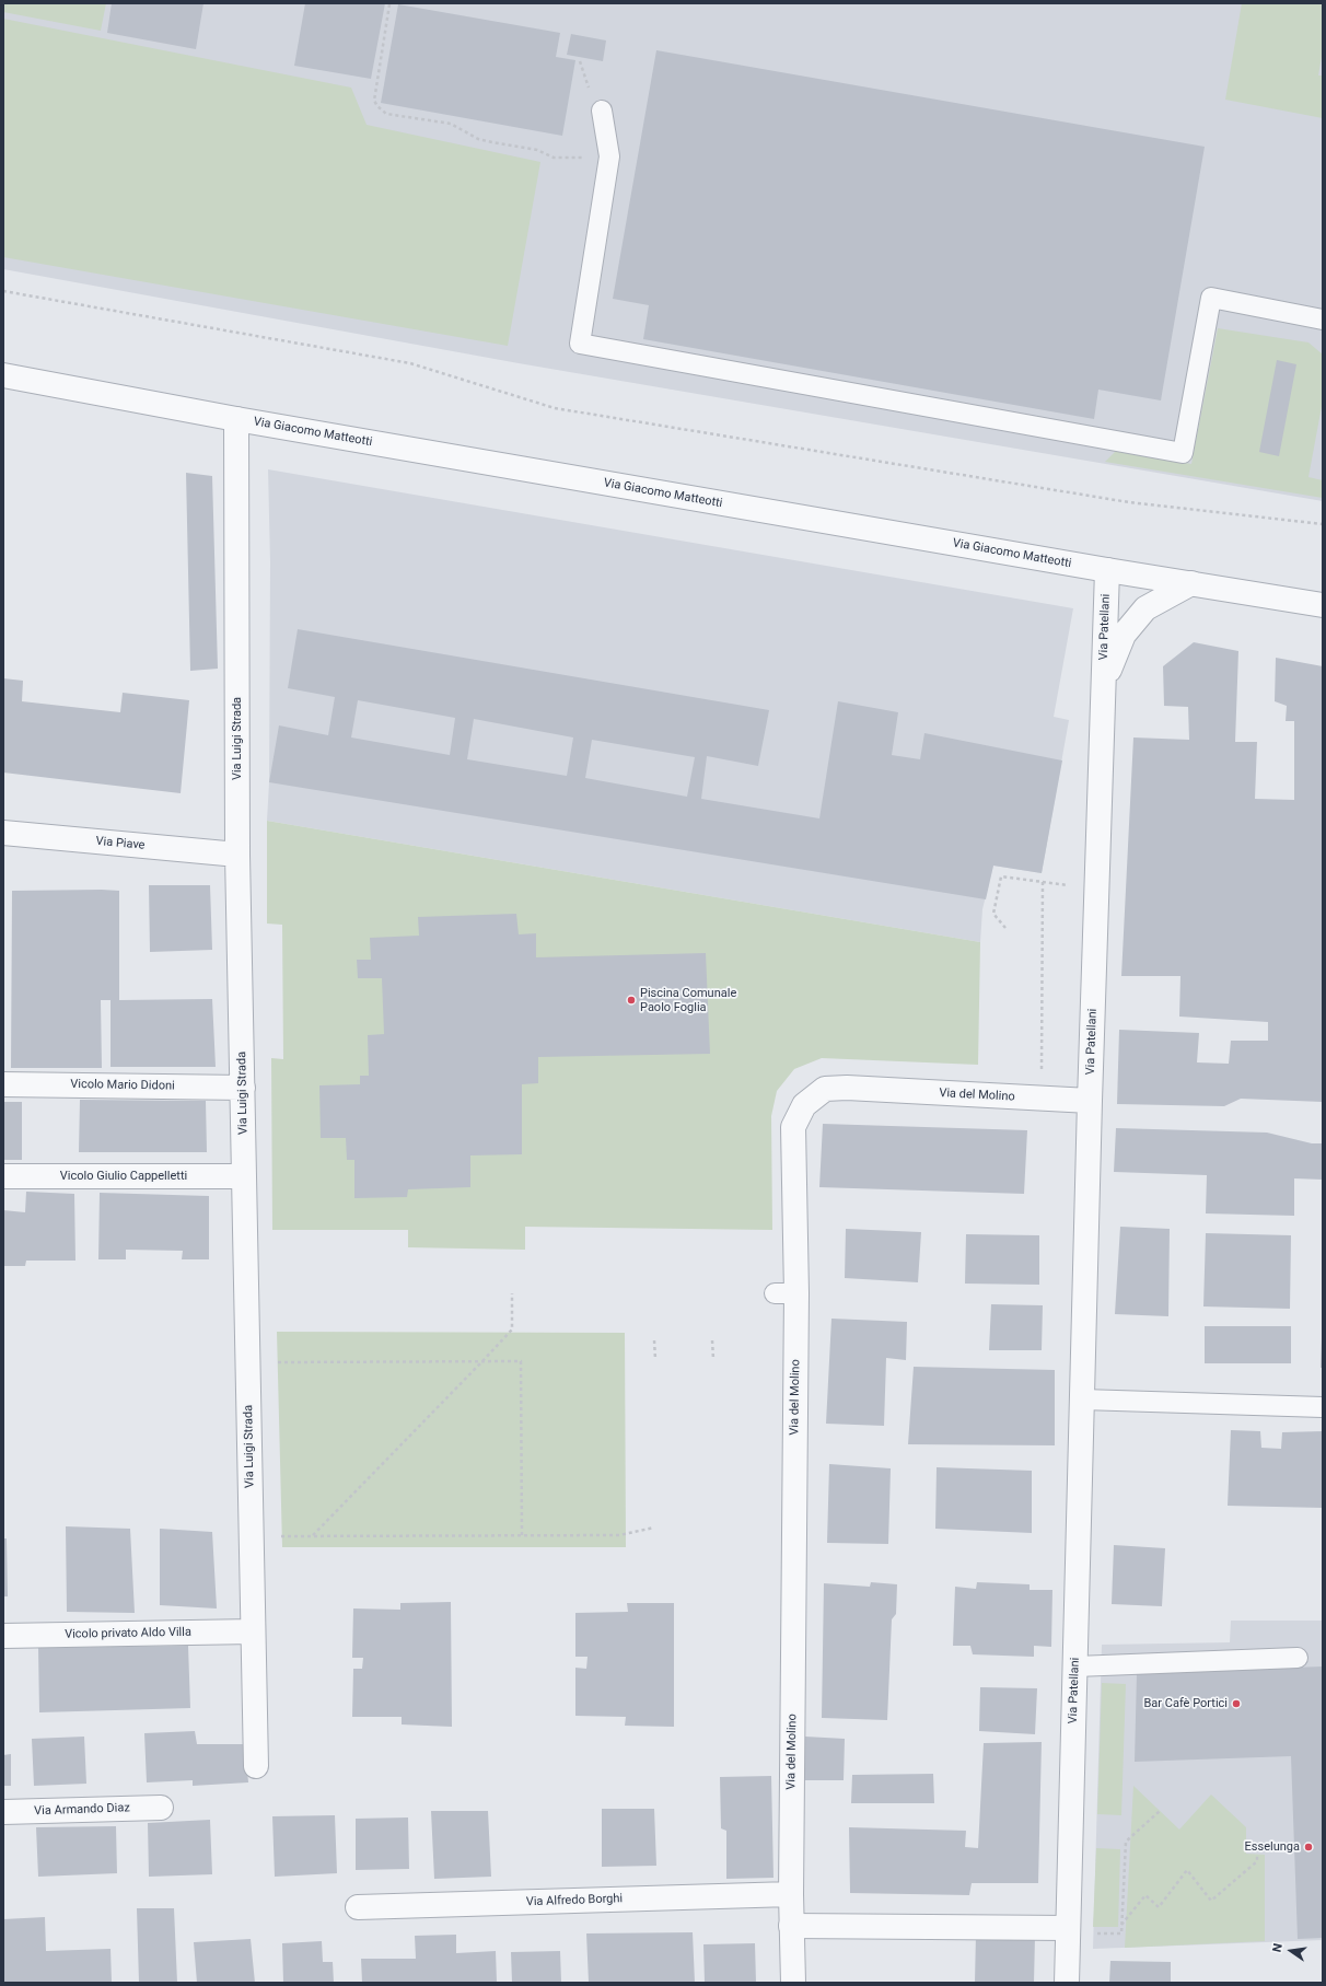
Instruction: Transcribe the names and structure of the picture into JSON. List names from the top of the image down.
{
  "streets": {
    "street": [
      "Via Giacomo Matteotti",
      "Via Patellani",
      "Via Luigi Strada",
      "Via Piave",
      "Vicolo Mario Didoni",
      "Via del Molino",
      "Vicolo Giulio Cappelletti",
      "Vicolo privato Aldo Villa",
      "Via Armando Diaz",
      "Via Alfredo Borghi"
    ]
  },
  "crossings": [
    ["Via Giacomo Matteotti", "Via Patellani"],
    ["Via Giacomo Matteotti", "Via Luigi Strada"],
    ["Via Patellani", "Via del Molino"],
    ["Via Luigi Strada", "Via Piave"],
    ["Via Luigi Strada", "Vicolo Mario Didoni"],
    ["Via Luigi Strada", "Vicolo Giulio Cappelletti"],
    ["Via Luigi Strada", "Vicolo privato Aldo Villa"],
    ["Via del Molino", "Via Alfredo Borghi"]
  ],
  "places": ["Piscina Comunale Paolo Foglia", "Bar Cafè Portici", "Esselunga"],
  "north": "left"
}
